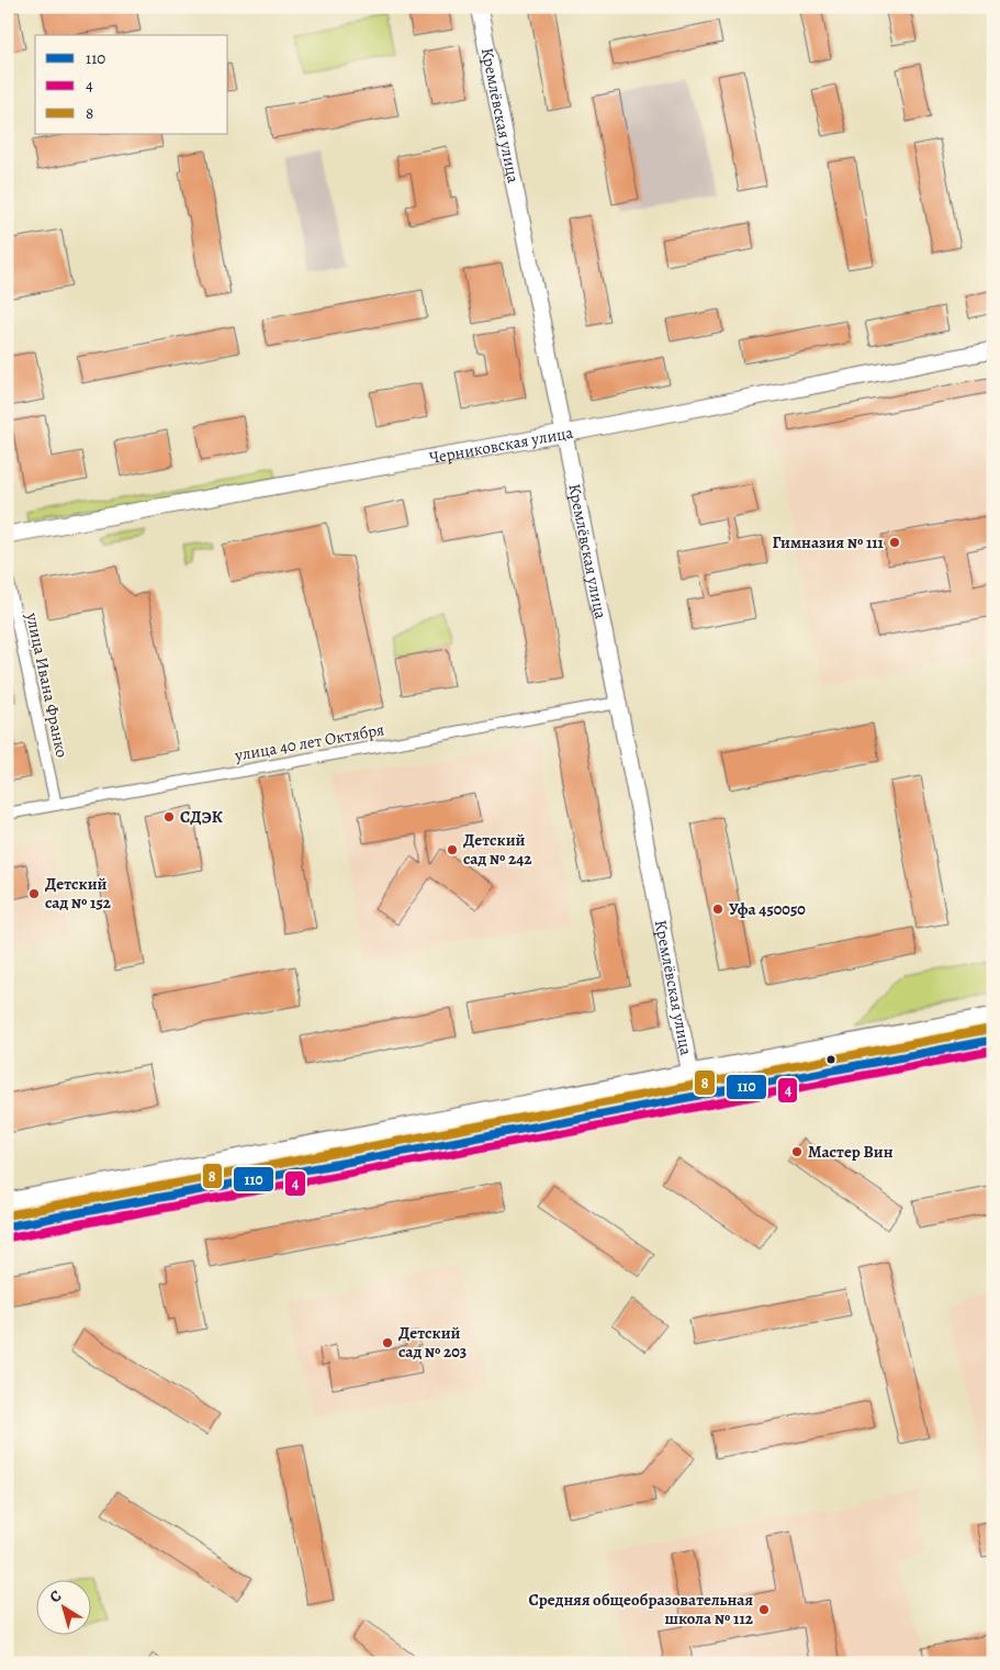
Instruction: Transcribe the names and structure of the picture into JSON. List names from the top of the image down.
{
  "streets": {
    "street": [
      "Кремлёвская улица",
      "Черниковская улица",
      "улица Ивана Франко",
      "улица 40 лет Октября"
    ]
  },
  "crossings": [
    ["Кремлёвская улица", "Черниковская улица"],
    ["Кремлёвская улица", "улица 40 лет Октября"],
    ["улица Ивана Франко", "улица 40 лет Октября"]
  ],
  "places": [
    "Гимназия № 111",
    "СДЭК",
    "Детский сад № 242",
    "Детский сад № 152",
    "Уфа 450050",
    "Мастер Вин",
    "Детский сад № 203",
    "Средняя общеобразовательная школа № 112"
  ],
  "lines": ["transit line 8", "transit line 110", "transit line 4"],
  "legend": ["110", "4", "8"],
  "north": "top left"
}
